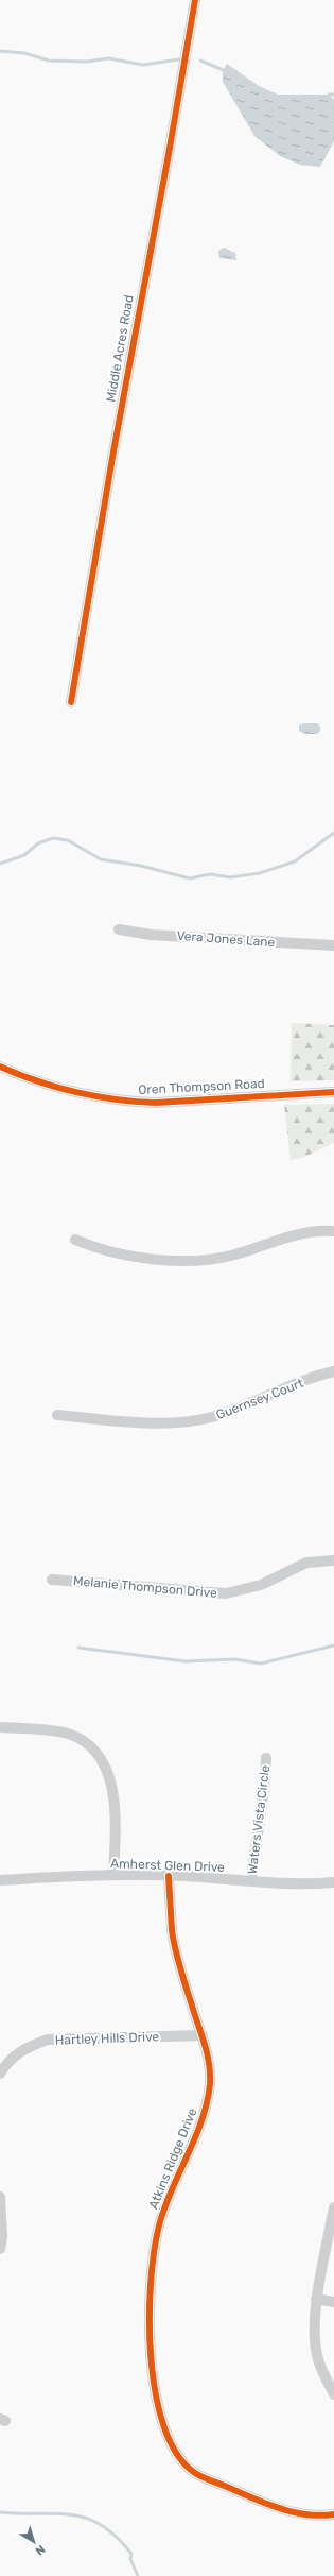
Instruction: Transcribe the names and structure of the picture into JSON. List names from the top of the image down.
{
  "streets": {
    "street": [
      "Middle Acres Road",
      "Vera Jones Lane",
      "Oren Thompson Road",
      "Guernsey Court",
      "Melanie Thompson Drive",
      "Waters Vista Circle",
      "Amherst Glen Drive",
      "Hartley Hills Drive",
      "Atkins Ridge Drive"
    ]
  },
  "crossings": [
    ["Waters Vista Circle", "Amherst Glen Drive"],
    ["Amherst Glen Drive", "Atkins Ridge Drive"],
    ["Hartley Hills Drive", "Atkins Ridge Drive"]
  ],
  "north": "bottom right"
}
